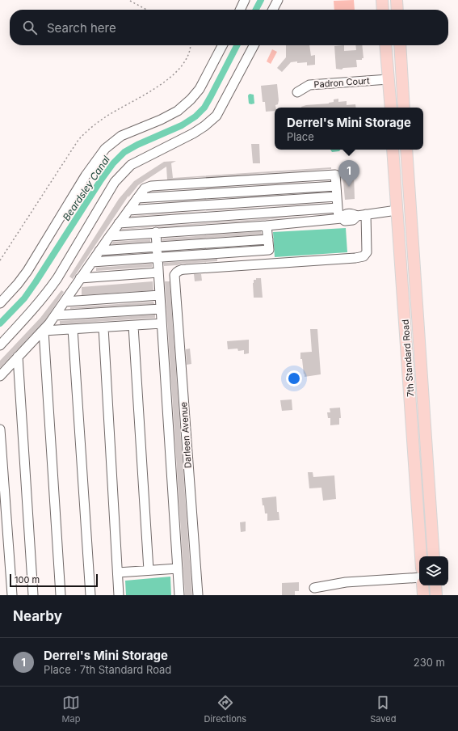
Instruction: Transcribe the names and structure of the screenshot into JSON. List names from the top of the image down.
{
  "streets": {
    "main road": ["7th Standard Road"],
    "street": ["Padron Court", "Darleen Avenue"]
  },
  "water": ["Beardsley Canal"],
  "scale_bar": "100 m",
  "page": {
    "search": "Search here",
    "popup": ["Derrel's Mini Storage", "Place"],
    "pins": "1",
    "scale": "100 m",
    "heading": "Nearby",
    "list": [
      {
        "mark": "1",
        "name": "Derrel's Mini Storage",
        "note": "Place · 7th Standard Road",
        "value": "230 m"
      }
    ],
    "nav": ["Map", "Directions", "Saved"]
  }
}
